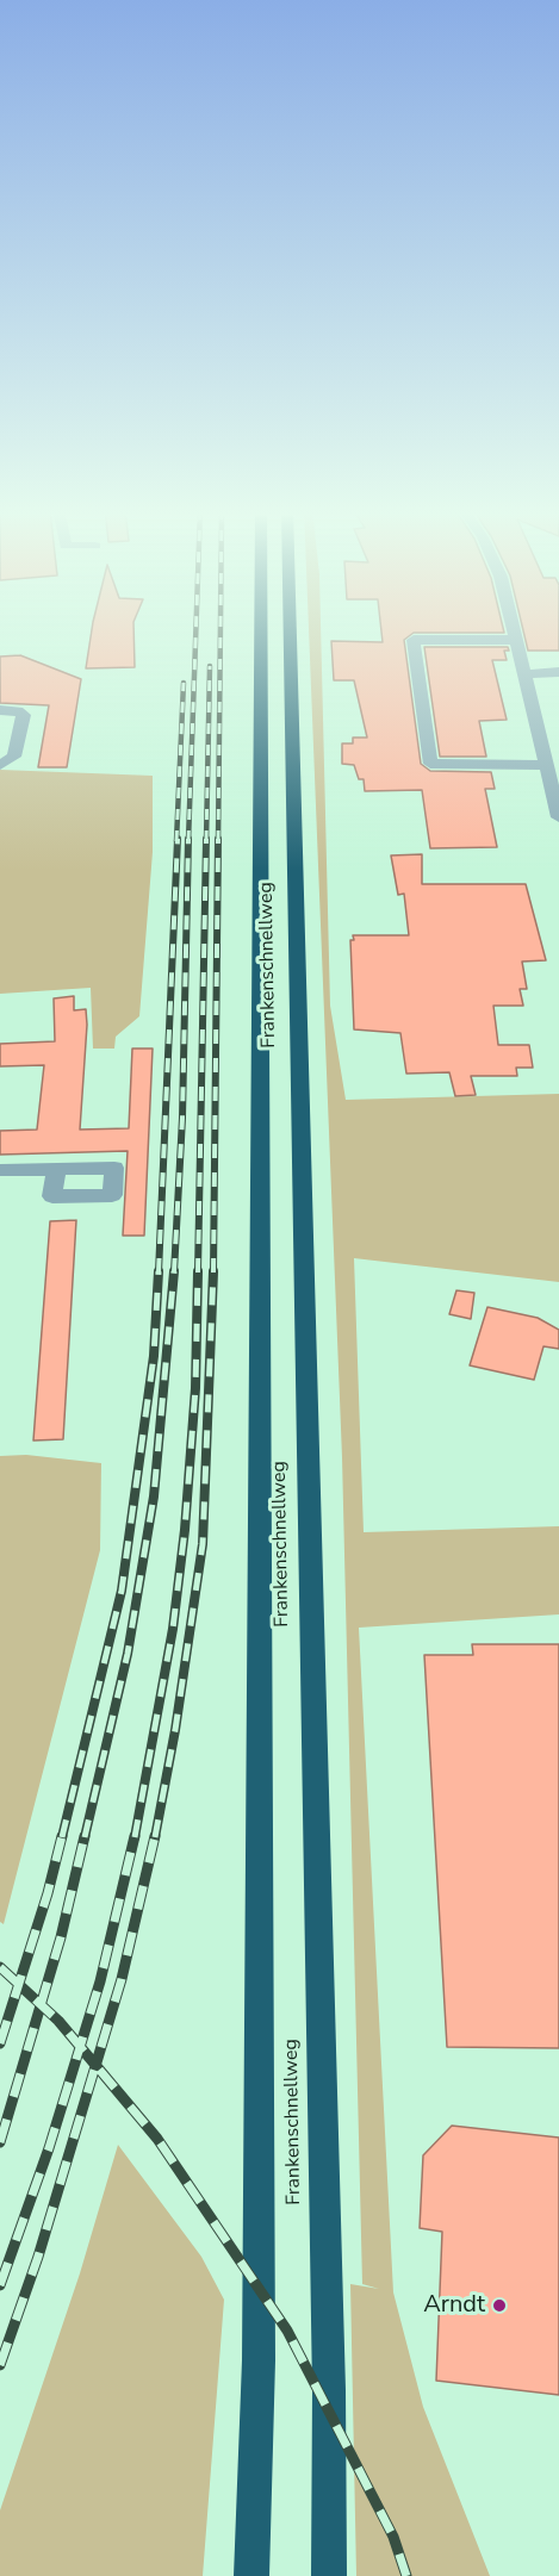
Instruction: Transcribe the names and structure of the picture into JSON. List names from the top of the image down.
{
  "streets": {
    "highway": ["Frankenschnellweg"]
  },
  "places": ["Arndt"]
}
